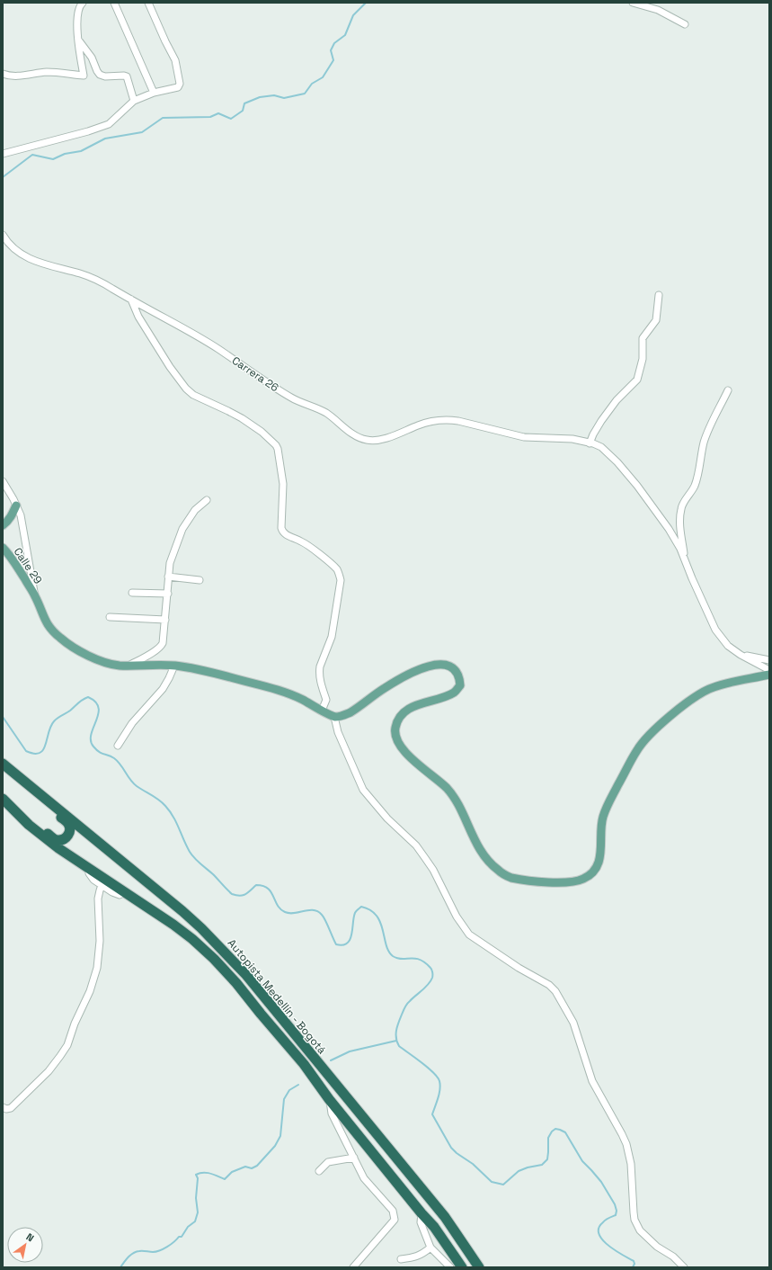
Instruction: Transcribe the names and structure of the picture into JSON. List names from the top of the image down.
{
  "streets": {
    "highway": ["Autopista Medellín - Bogotá"],
    "main road": ["Calle 29"],
    "street": ["Carrera 26"]
  },
  "north": "top right"
}
